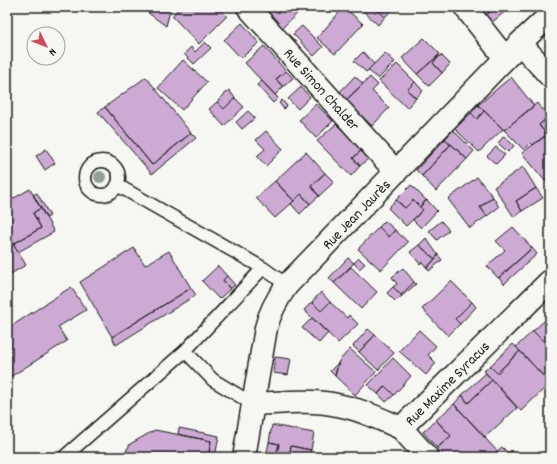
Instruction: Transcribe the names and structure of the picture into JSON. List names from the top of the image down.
{
  "streets": {
    "street": ["Rue Simon Chalder", "Rue Jean Jaurès", "Rue Maxime Syracus"]
  },
  "crossings": [
    ["Rue Simon Chalder", "Rue Jean Jaurès"],
    ["Rue Jean Jaurès", "Rue Maxime Syracus"]
  ],
  "north": "bottom right"
}
